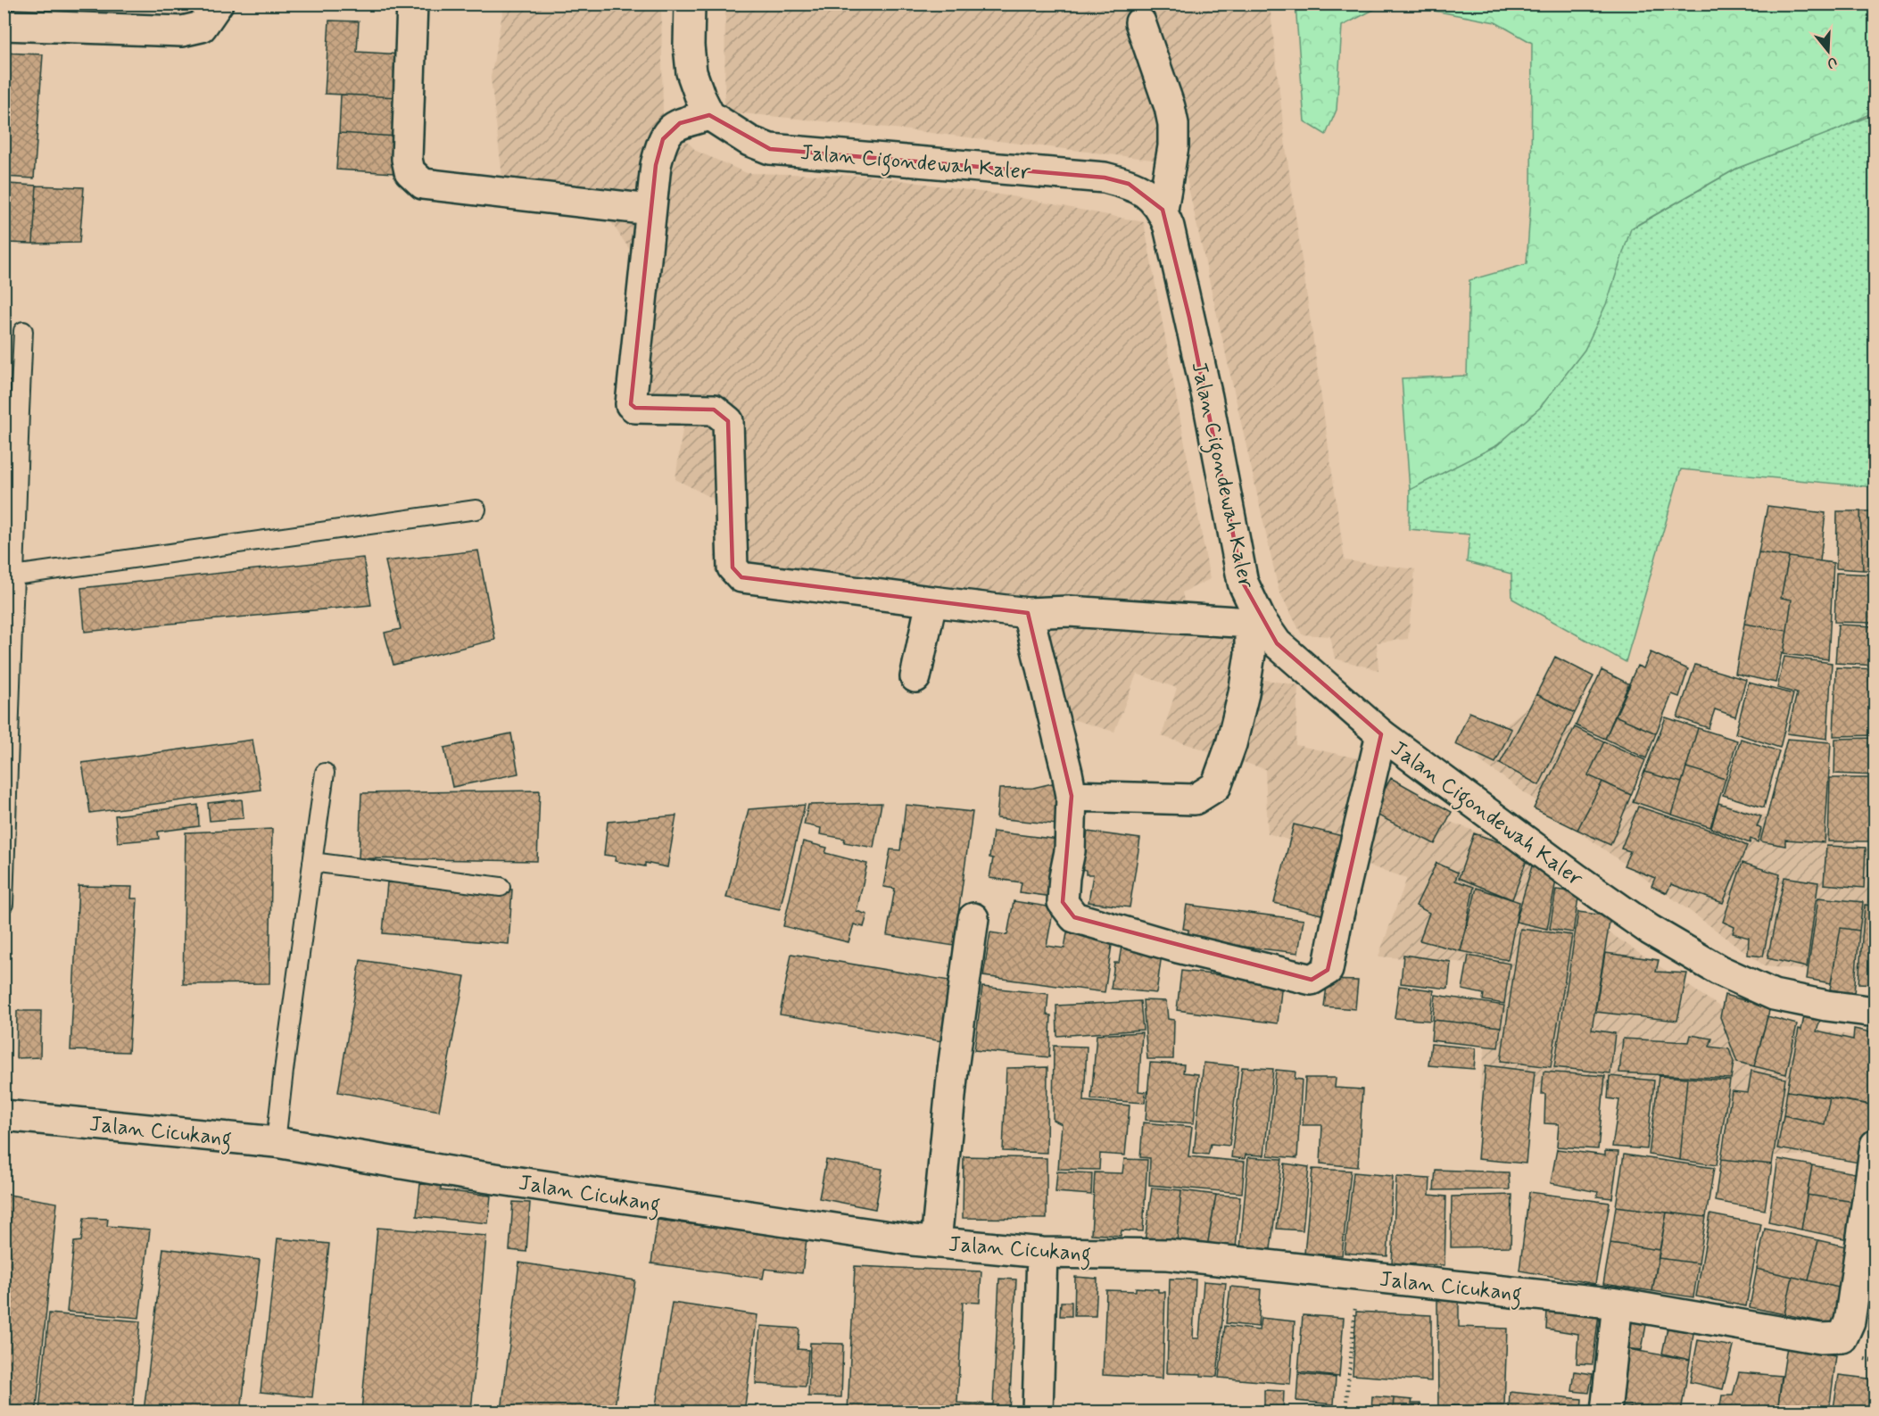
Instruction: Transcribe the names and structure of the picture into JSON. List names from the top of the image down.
{
  "streets": {
    "street": ["Jalan Cigondewah Kaler", "Jalan Cicukang"]
  },
  "north": "bottom"
}
